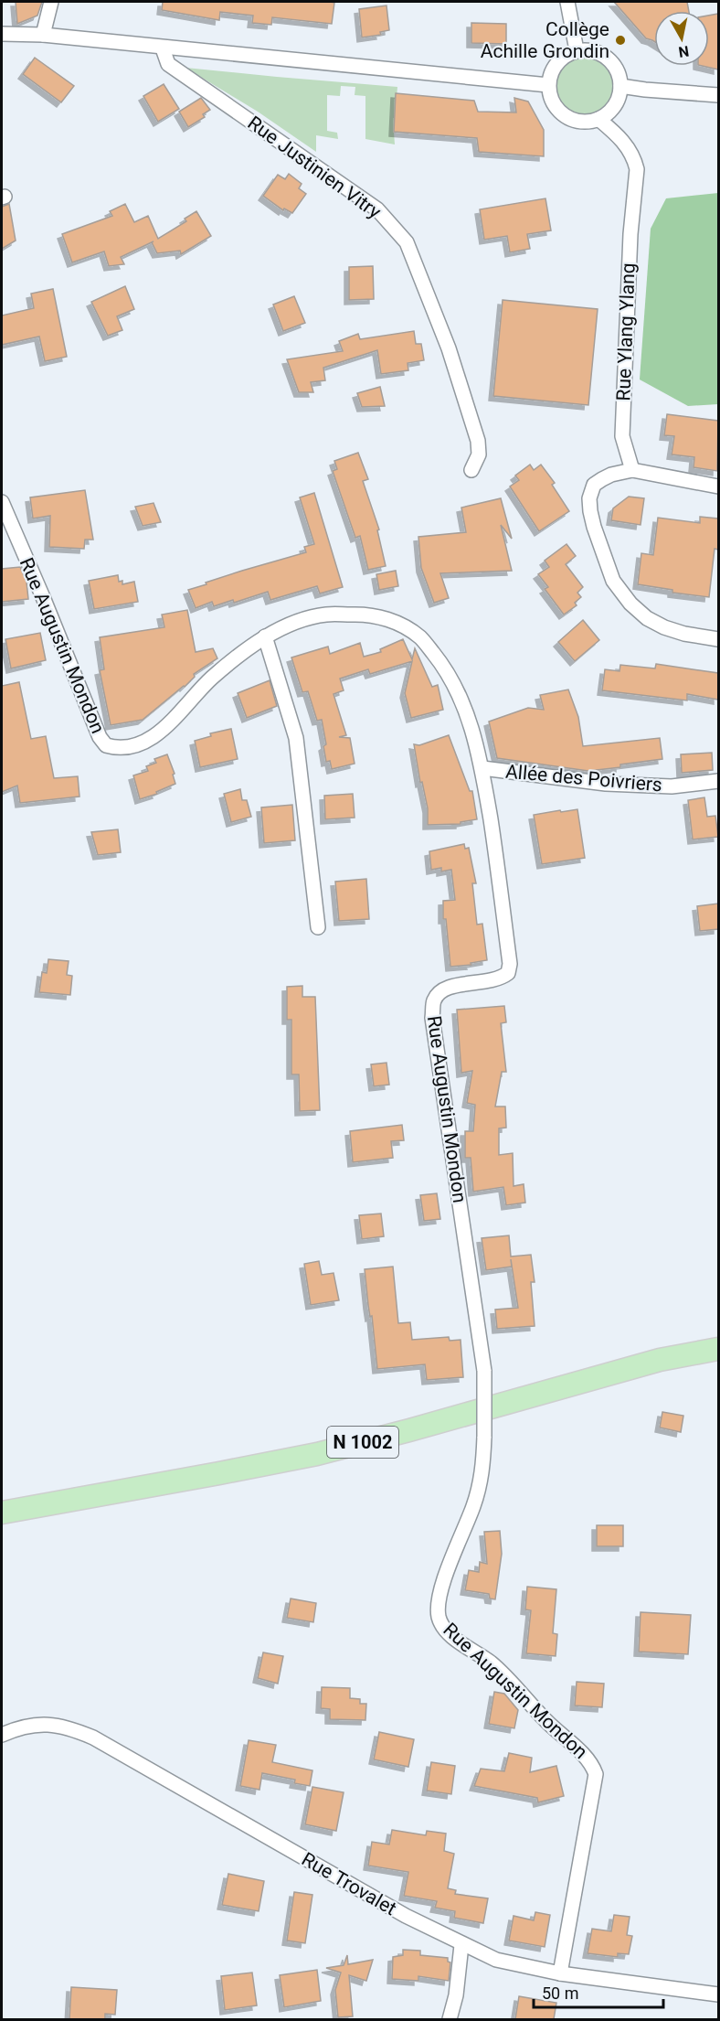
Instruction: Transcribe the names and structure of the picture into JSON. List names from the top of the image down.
{
  "streets": {
    "main road": ["N 1002"],
    "street": [
      "Rue Justinien Vitry",
      "Rue Ylang Ylang",
      "Rue Augustin Mondon",
      "Allée des Poivriers",
      "Rue Trovalet"
    ]
  },
  "crossings": [
    ["Rue Augustin Mondon", "Allée des Poivriers"],
    ["Rue Augustin Mondon", "Rue Trovalet"]
  ],
  "places": ["Collège Achille Grondin"],
  "scale_bar": "50 m",
  "north": "bottom"
}
